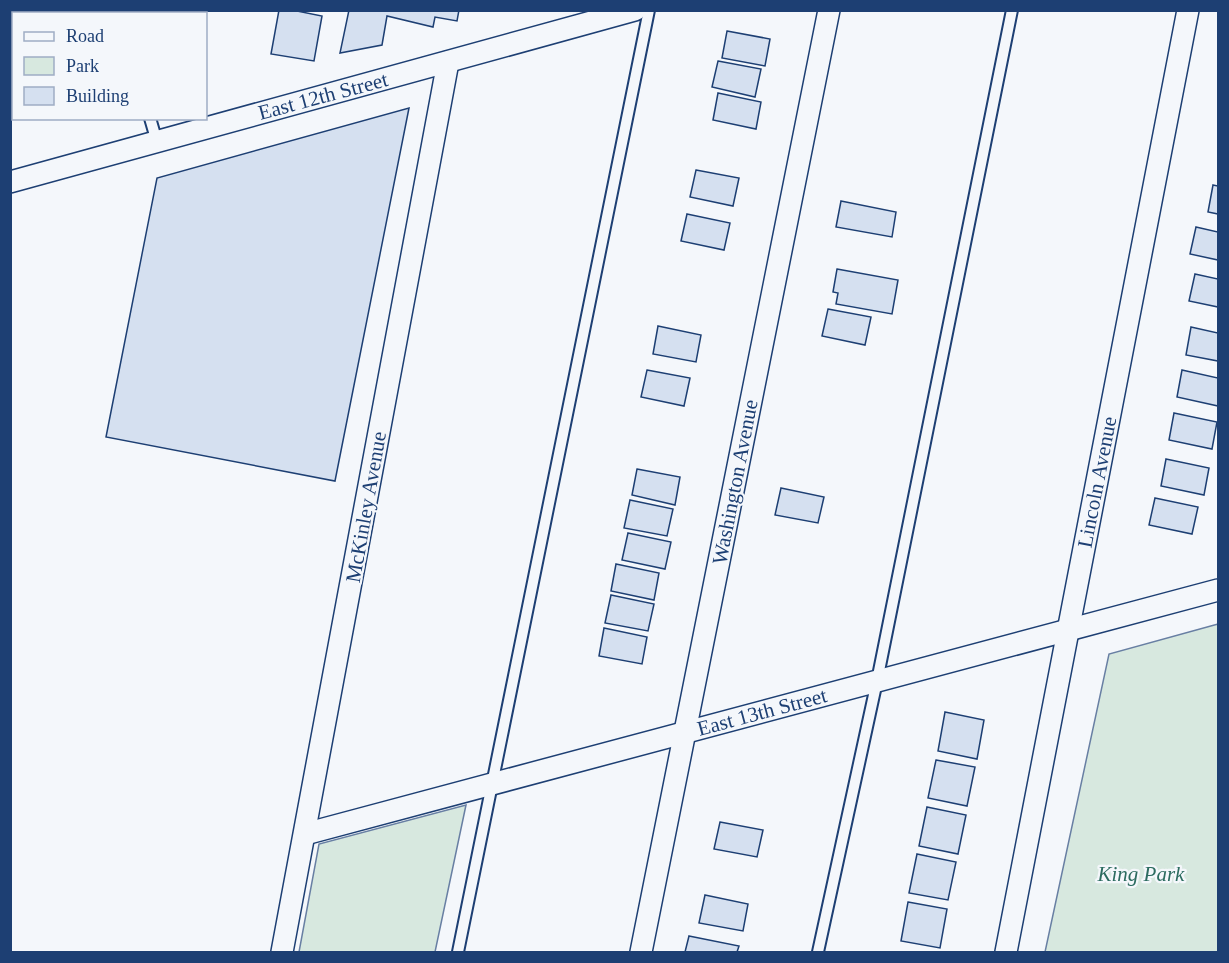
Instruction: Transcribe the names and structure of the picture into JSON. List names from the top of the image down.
{
  "streets": {
    "street": [
      "East 12th Street",
      "Washington Avenue",
      "Lincoln Avenue",
      "McKinley Avenue",
      "East 13th Street"
    ]
  },
  "crossings": [
    ["East 12th Street", "McKinley Avenue"],
    ["Washington Avenue", "East 13th Street"],
    ["Lincoln Avenue", "East 13th Street"],
    ["McKinley Avenue", "East 13th Street"]
  ],
  "parks": ["King Park"],
  "legend": ["Road", "Park", "Building"]
}
